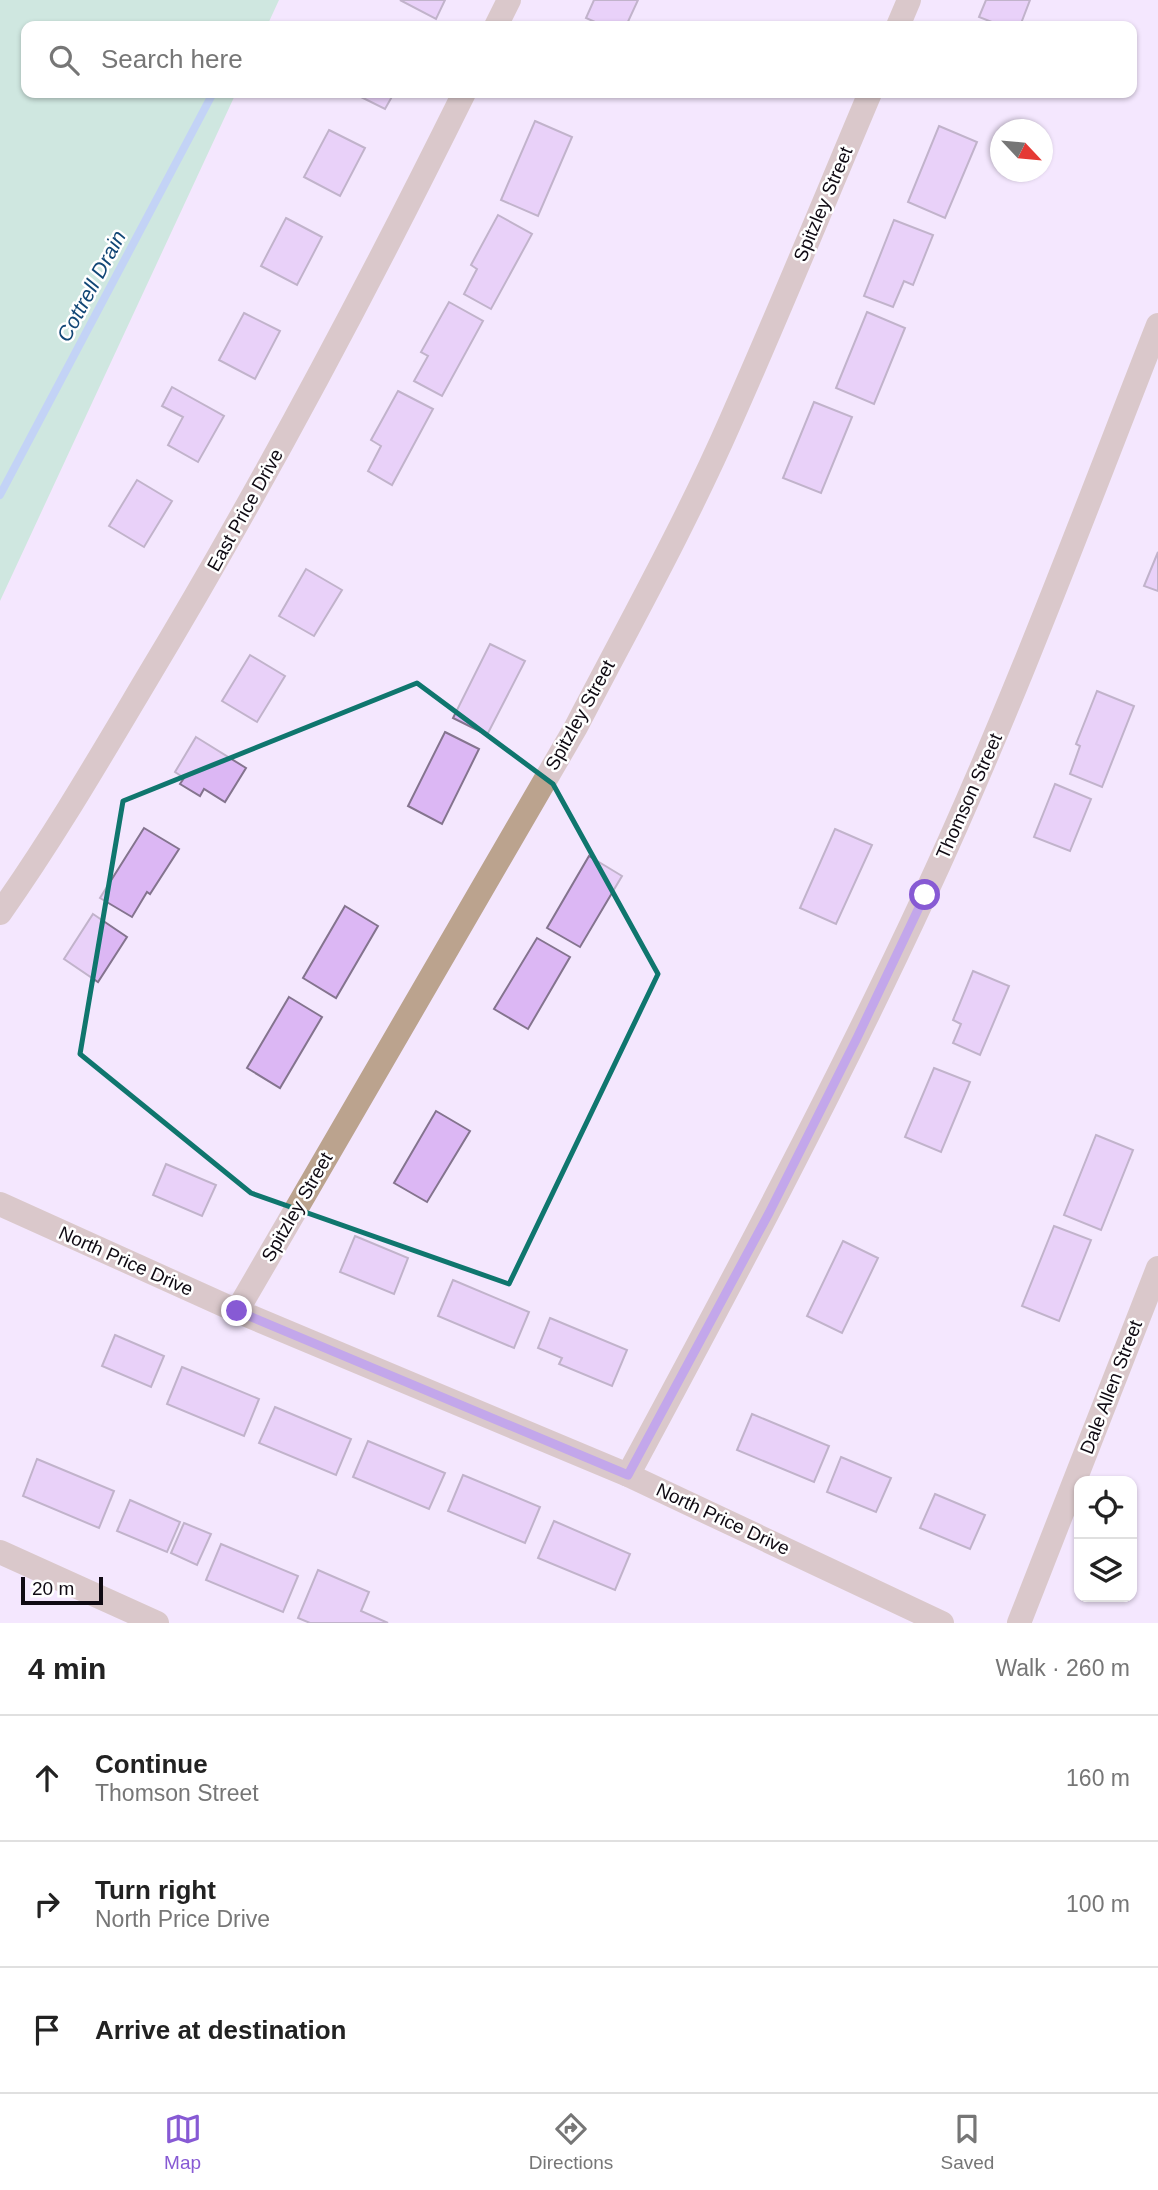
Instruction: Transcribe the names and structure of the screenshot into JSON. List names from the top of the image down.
{
  "streets": {
    "street": [
      "Spitzley Street",
      "East Price Drive",
      "Thomson Street",
      "North Price Drive",
      "Dale Allen Street"
    ]
  },
  "crossings": [
    ["Spitzley Street", "North Price Drive"],
    ["Thomson Street", "North Price Drive"]
  ],
  "water": ["Cottrell Drain"],
  "scale_bar": "20 m",
  "north": "bottom right",
  "page": {
    "search": "Search here",
    "scale": "20 m",
    "heading": ["4 min", "Walk · 260 m"],
    "list": [
      ["Continue", "Thomson Street", "160 m"],
      ["Turn right", "North Price Drive", "100 m"],
      "Arrive at destination"
    ],
    "nav": ["Map", "Directions", "Saved"]
  }
}
